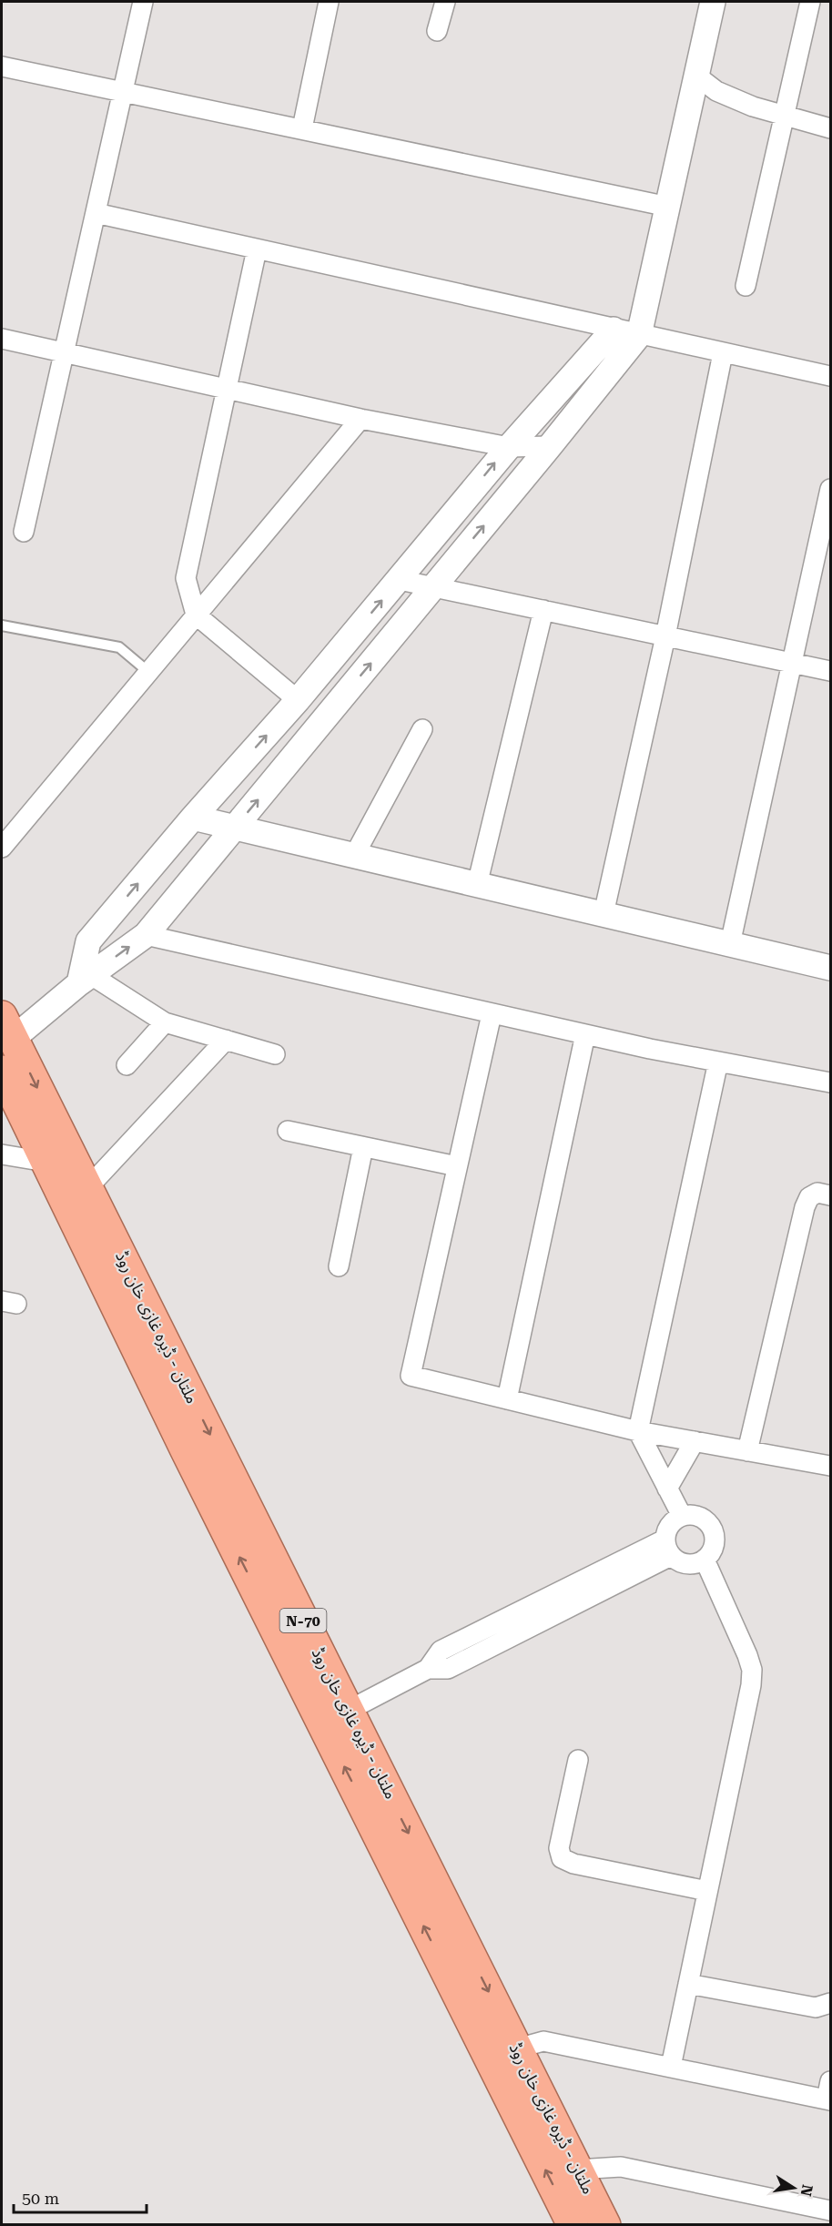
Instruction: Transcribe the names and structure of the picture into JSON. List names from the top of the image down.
{
  "streets": {
    "highway": ["ملتان - ڈیرہ غازی خان روڈ", "N-70"]
  },
  "scale_bar": "50 m",
  "north": "right"
}
